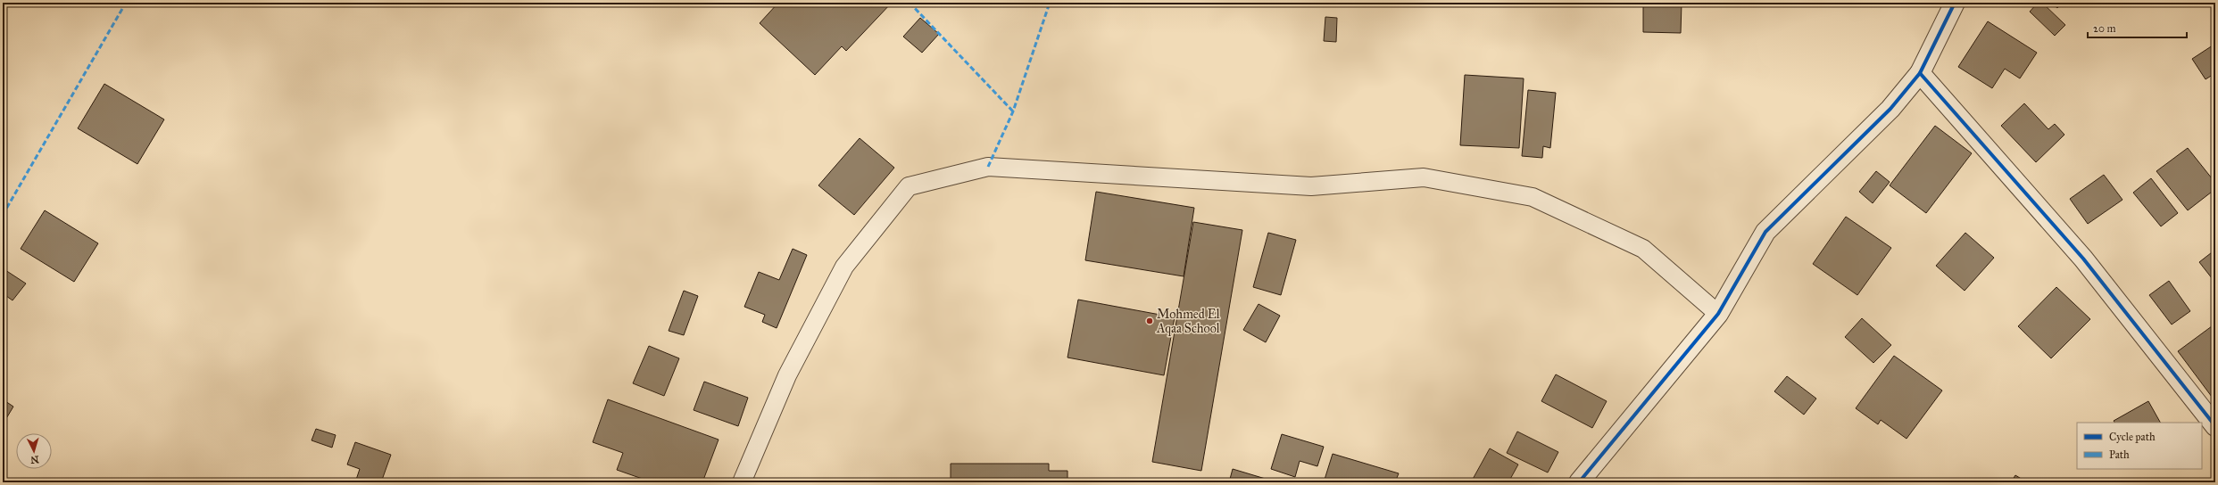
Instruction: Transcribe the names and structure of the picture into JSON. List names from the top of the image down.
{
  "places": ["Mohmed El Aqaa School"],
  "legend": ["Cycle path", "Path"],
  "scale_bar": "20 m",
  "north": "bottom"
}
